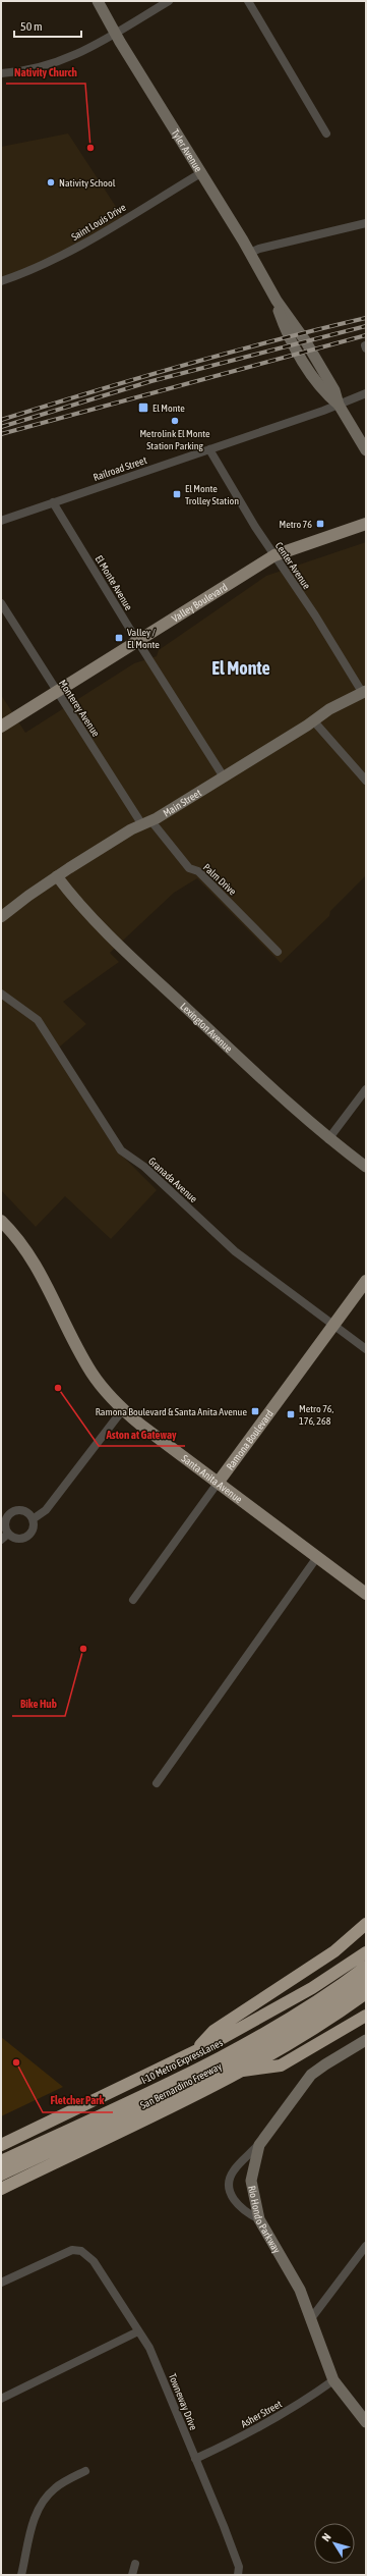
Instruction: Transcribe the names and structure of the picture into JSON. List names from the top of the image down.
{
  "streets": {
    "highway": ["I-10 Metro ExpressLanes", "San Bernardino Freeway"],
    "main road": ["Valley Boulevard", "Ramona Boulevard", "Santa Anita Avenue"],
    "street": [
      "Tyler Avenue",
      "Saint Louis Drive",
      "Railroad Street",
      "Center Avenue",
      "El Monte Avenue",
      "Monterey Avenue",
      "Main Street",
      "Palm Drive",
      "Lexington Avenue",
      "Granada Avenue",
      "Rio Hondo Parkway",
      "Towneway Drive",
      "Asher Street"
    ]
  },
  "crossings": [
    ["Tyler Avenue", "Saint Louis Drive"],
    ["Tyler Avenue", "Railroad Street"],
    ["Railroad Street", "Center Avenue"],
    ["Railroad Street", "El Monte Avenue"],
    ["Center Avenue", "Valley Boulevard"],
    ["Center Avenue", "Main Street"],
    ["El Monte Avenue", "Valley Boulevard"],
    ["El Monte Avenue", "Main Street"],
    ["Valley Boulevard", "Monterey Avenue"],
    ["Monterey Avenue", "Main Street"],
    ["Monterey Avenue", "Palm Drive"],
    ["Main Street", "Palm Drive"],
    ["Main Street", "Lexington Avenue"],
    ["Granada Avenue", "Ramona Boulevard"],
    ["Ramona Boulevard", "Santa Anita Avenue"],
    ["Rio Hondo Parkway", "Asher Street"],
    ["Towneway Drive", "Asher Street"]
  ],
  "districts": ["El Monte"],
  "places": {
    "other": [
      "Nativity Church",
      "Nativity School",
      "Metrolink El Monte Station Parking",
      "Aston at Gateway",
      "Bike Hub",
      "Fletcher Park"
    ],
    "transit": [
      "El Monte",
      "El Monte Trolley Station",
      "Metro 76",
      "Valley / El Monte",
      "Ramona Boulevard & Santa Anita Avenue",
      "Metro 76, 176, 268"
    ]
  },
  "scale_bar": "50 m",
  "north": "top left"
}
